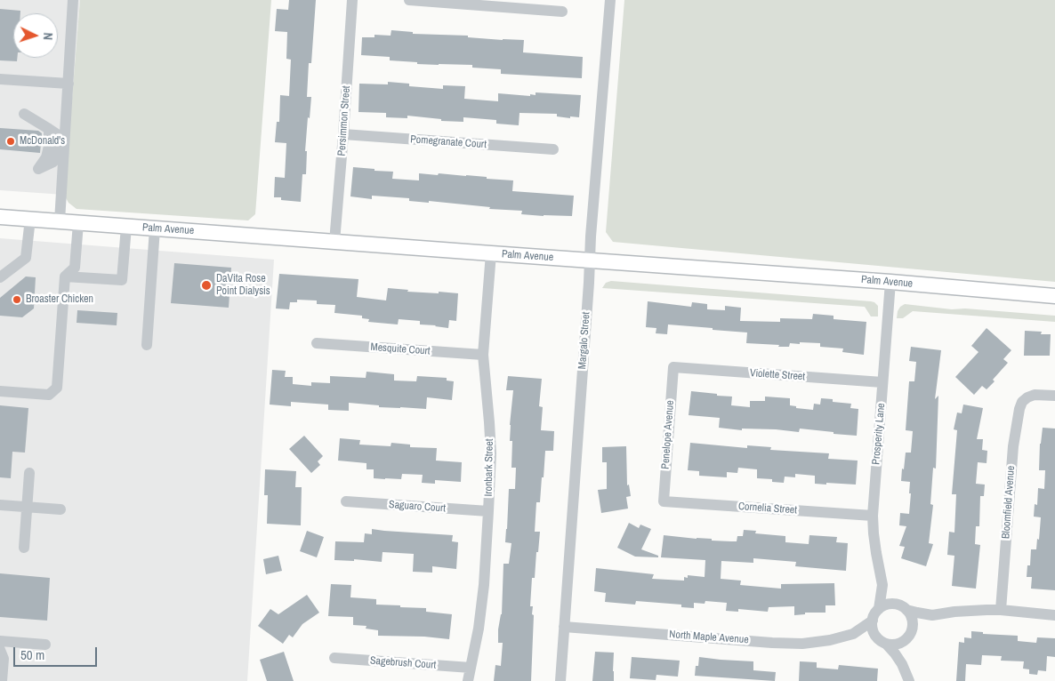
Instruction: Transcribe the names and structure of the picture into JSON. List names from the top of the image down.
{
  "streets": {
    "main road": ["Palm Avenue"],
    "street": [
      "Persimmon Street",
      "Pomegranate Court",
      "Margalo Street",
      "Mesquite Court",
      "Violette Street",
      "Prosperity Lane",
      "Penelope Avenue",
      "Ironbark Street",
      "Bloomfield Avenue",
      "Saguaro Court",
      "Cornelia Street",
      "North Maple Avenue",
      "Sagebrush Court"
    ]
  },
  "crossings": [
    ["Persimmon Street", "Pomegranate Court"],
    ["Persimmon Street", "Palm Avenue"],
    ["Palm Avenue", "Margalo Street"],
    ["Palm Avenue", "Prosperity Lane"],
    ["Palm Avenue", "Ironbark Street"],
    ["Margalo Street", "North Maple Avenue"],
    ["Mesquite Court", "Ironbark Street"],
    ["Violette Street", "Prosperity Lane"],
    ["Violette Street", "Penelope Avenue"],
    ["Prosperity Lane", "Cornelia Street"],
    ["Prosperity Lane", "North Maple Avenue"],
    ["Penelope Avenue", "Cornelia Street"],
    ["Ironbark Street", "Saguaro Court"],
    ["Ironbark Street", "Sagebrush Court"],
    ["Bloomfield Avenue", "North Maple Avenue"]
  ],
  "places": ["McDonald's", "DaVita Rose Point Dialysis", "Broaster Chicken"],
  "scale_bar": "50 m",
  "north": "right"
}
